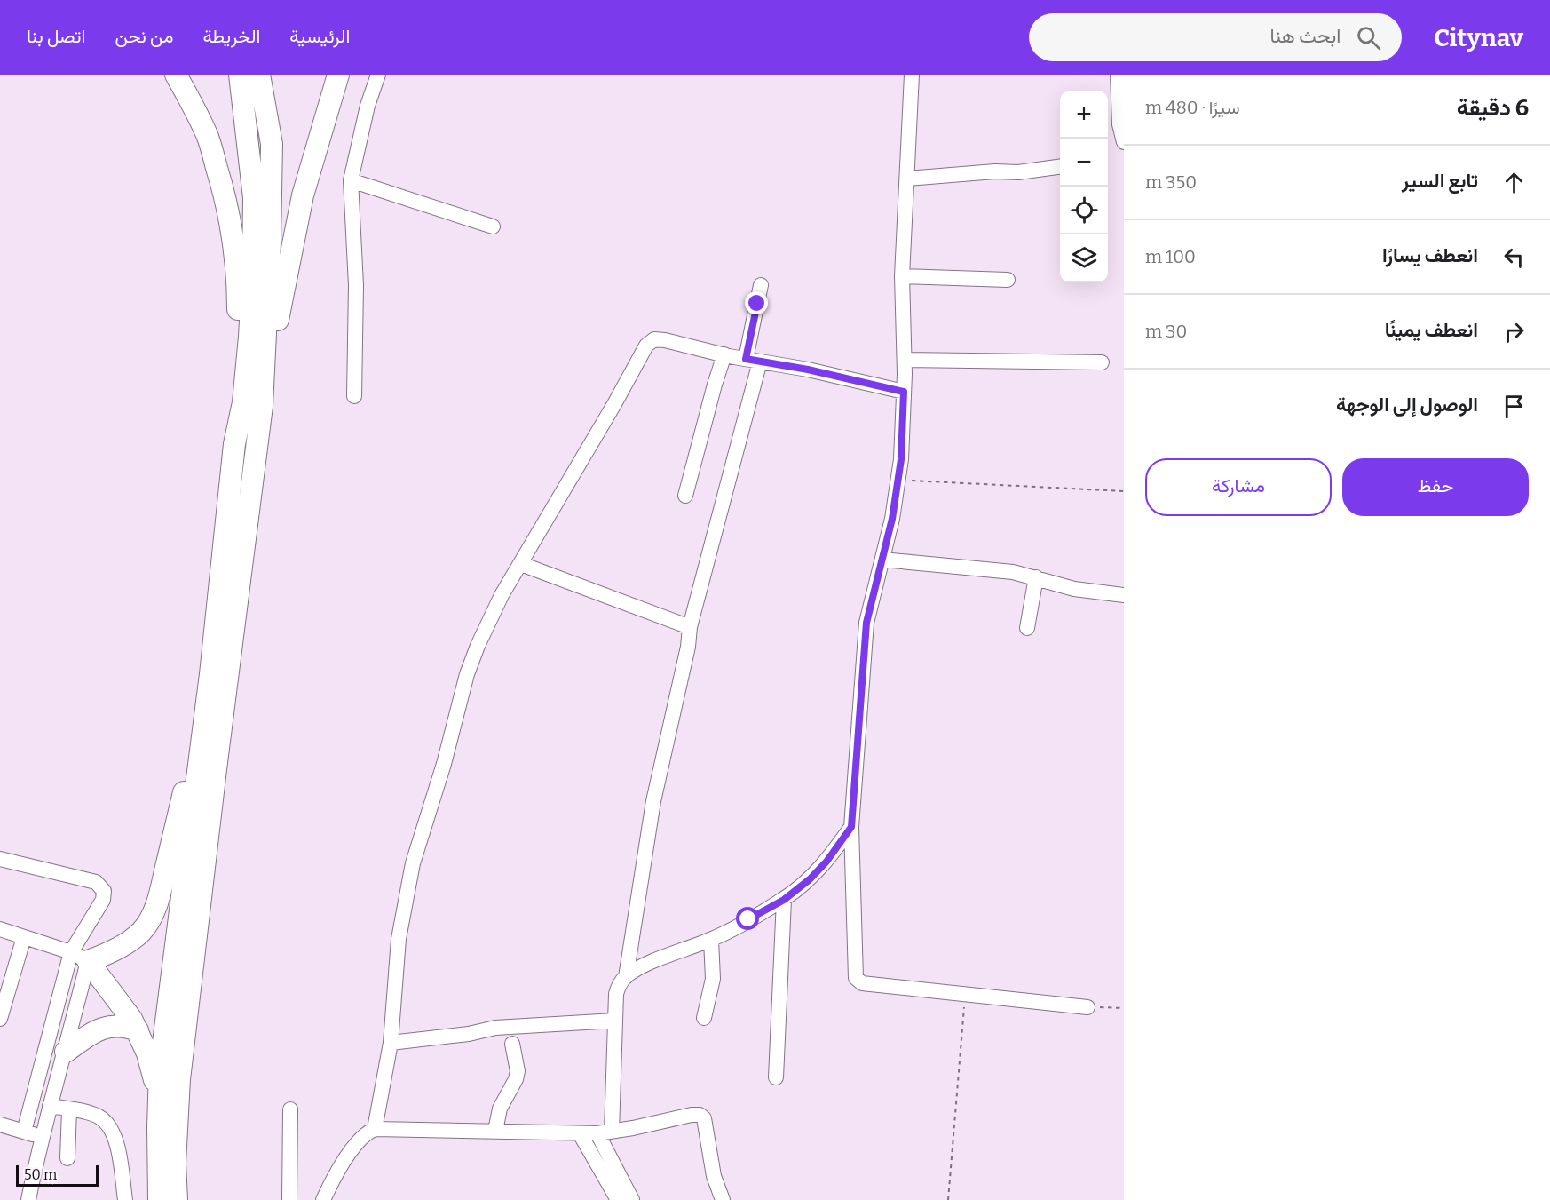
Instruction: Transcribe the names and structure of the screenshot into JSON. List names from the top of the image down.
{
  "scale_bar": "50 m",
  "page": {
    "header": "Citynav",
    "search": "ابحث هنا",
    "nav": [
      "الرئيسية",
      "الخريطة",
      "من نحن",
      "اتصل بنا"
    ],
    "heading": ["6 دقيقة", "سيرًا · 480 m"],
    "map_buttons": ["+", "−"],
    "list": [
      ["تابع السير", "350 m"],
      ["انعطف يسارًا", "100 m"],
      ["انعطف يمينًا", "30 m"],
      "الوصول إلى الوجهة"
    ],
    "buttons": ["حفظ", "مشاركة"],
    "scale": "50 m"
  }
}
